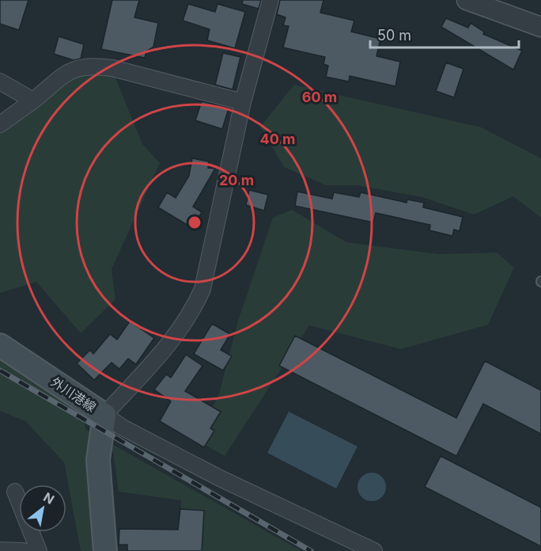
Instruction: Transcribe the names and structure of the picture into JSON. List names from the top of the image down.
{
  "streets": {
    "main road": ["外川港線"]
  },
  "scale_bar": "50 m",
  "north": "top right",
  "rings": ["60 m", "40 m", "20 m"]
}
